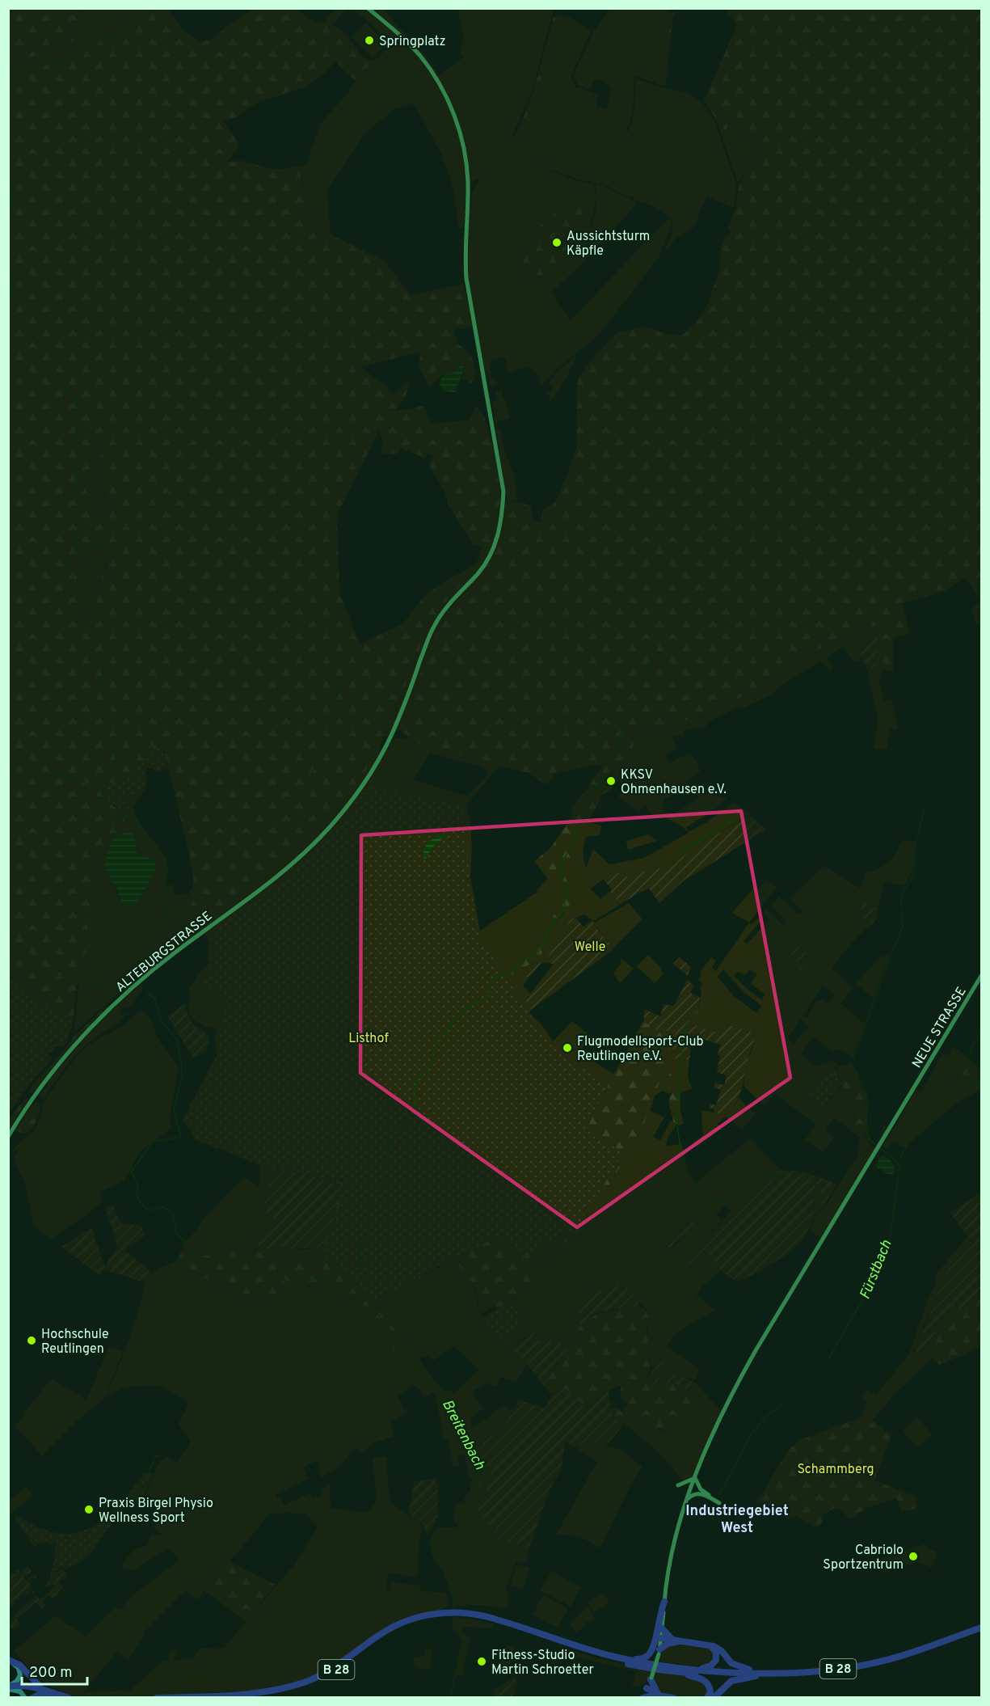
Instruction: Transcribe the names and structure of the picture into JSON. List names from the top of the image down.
{
  "streets": {
    "highway": ["B 28"],
    "main road": ["ALTEBURGSTRASSE", "NEUE STRASSE"]
  },
  "crossings": [
    ["NEUE STRASSE", "B 28"]
  ],
  "districts": ["Industriegebiet West"],
  "water": ["Fürstbach", "Breitenbach"],
  "parks": ["Welle", "Listhof", "Schammberg"],
  "places": [
    "Springplatz",
    "Aussichtsturm Käpfle",
    "KKSV Ohmenhausen e.V.",
    "Flugmodellsport-Club Reutlingen e.V.",
    "Hochschule Reutlingen",
    "Praxis Birgel Physio Wellness Sport",
    "Cabriolo Sportzentrum",
    "Fitness-Studio Martin Schroetter"
  ],
  "scale_bar": "200 m"
}
